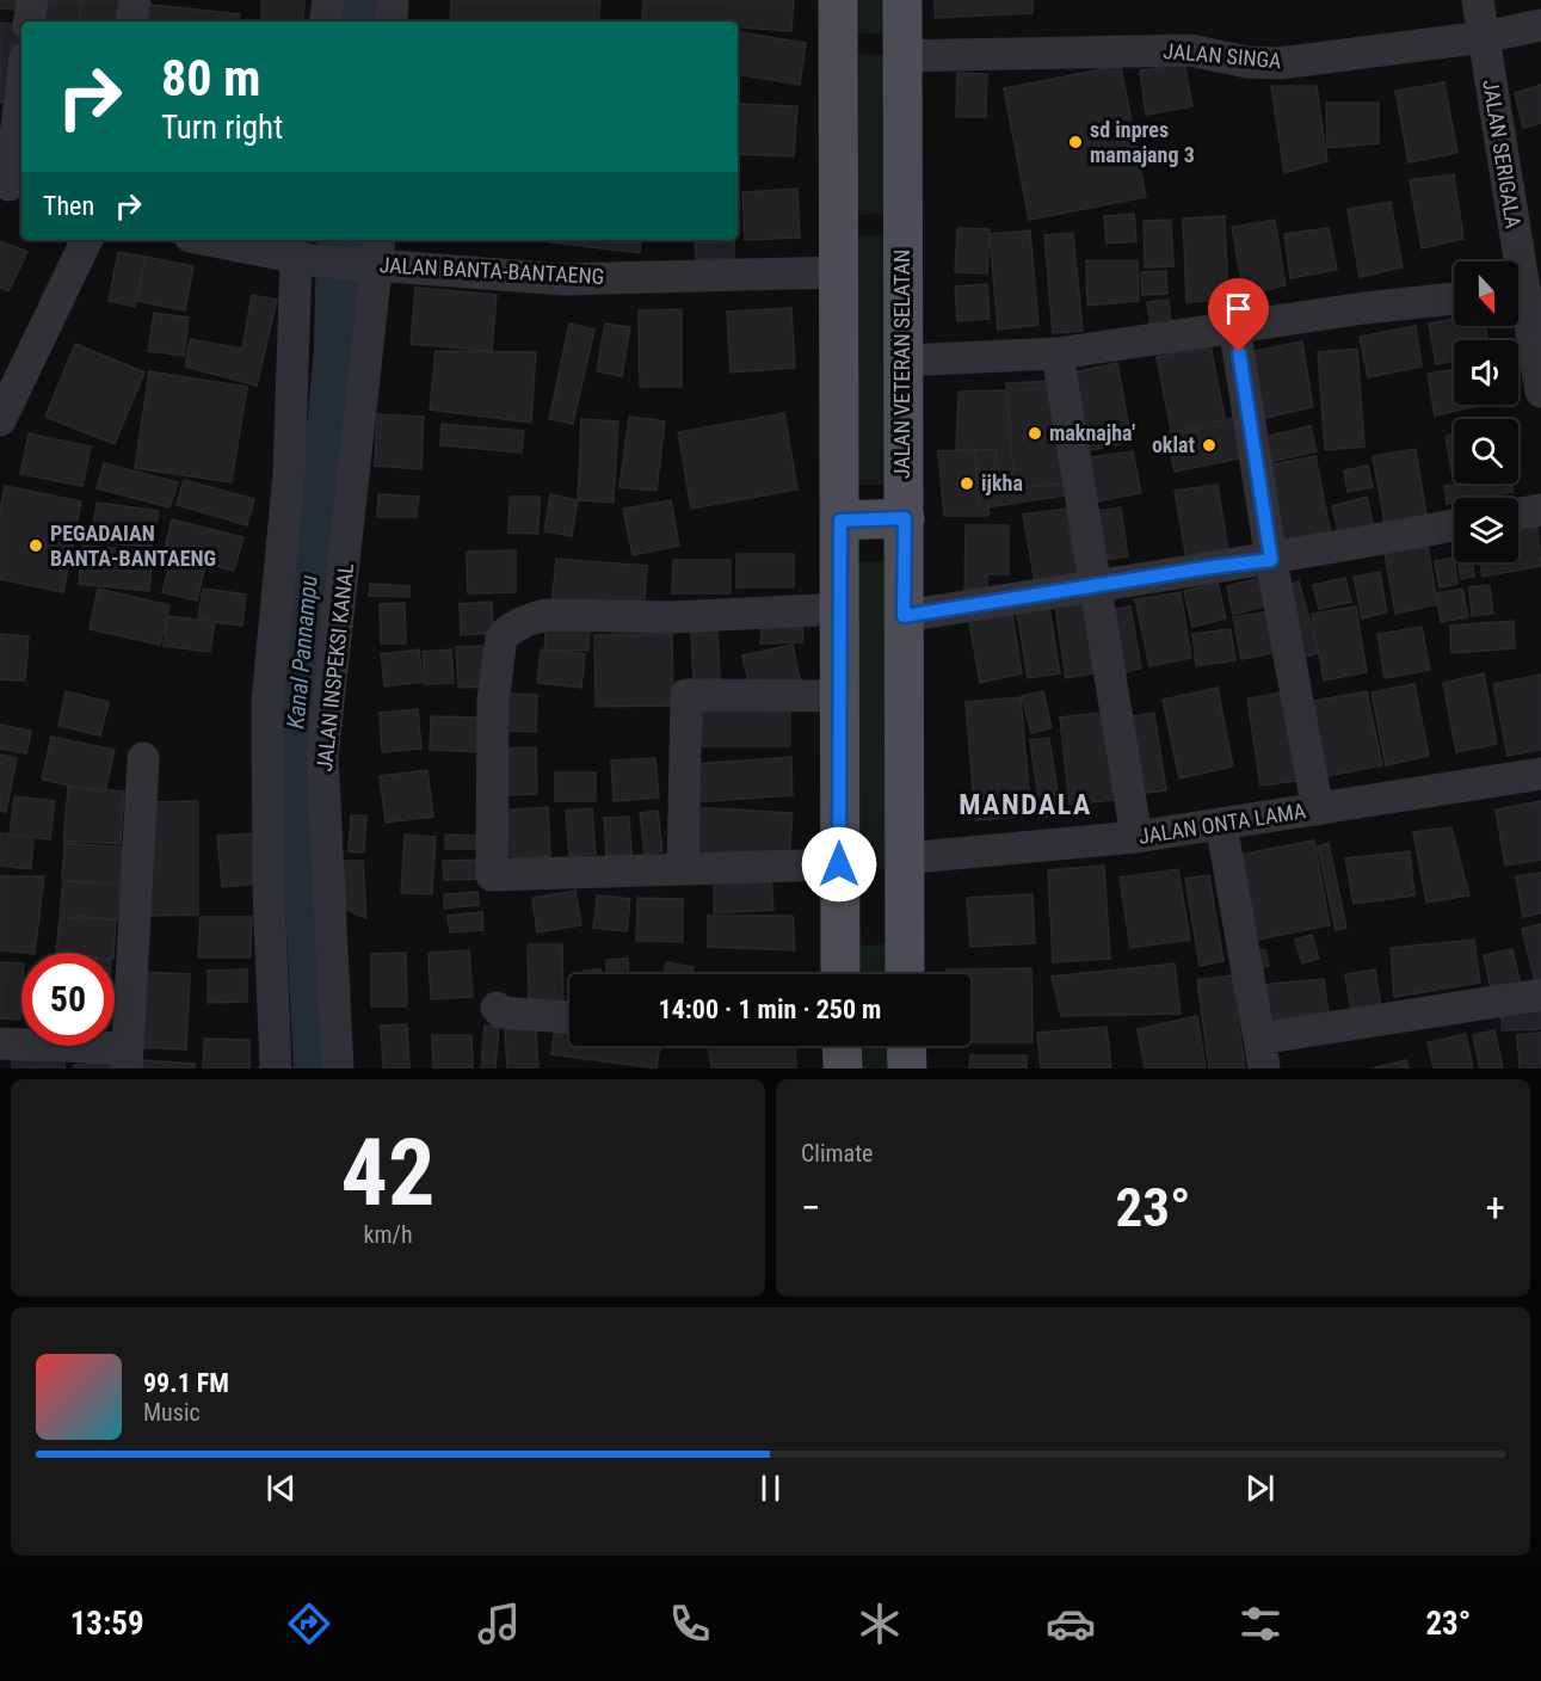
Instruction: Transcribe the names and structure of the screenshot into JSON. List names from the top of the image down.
{
  "streets": {
    "main road": ["JALAN VETERAN SELATAN"],
    "street": [
      "JALAN SINGA",
      "JALAN SERIGALA",
      "JALAN BANTA-BANTAENG",
      "JALAN INSPEKSI KANAL",
      "JALAN ONTA LAMA"
    ]
  },
  "crossings": [
    ["JALAN SINGA", "JALAN SERIGALA"],
    ["JALAN SINGA", "JALAN VETERAN SELATAN"],
    ["JALAN BANTA-BANTAENG", "JALAN INSPEKSI KANAL"],
    ["JALAN VETERAN SELATAN", "JALAN ONTA LAMA"]
  ],
  "districts": ["MANDALA"],
  "water": ["Kanal Pannampu"],
  "places": [
    "sd inpres mamajang 3",
    "maknajha'",
    "oklat",
    "ijkha",
    "PEGADAIAN BANTA-BANTAENG"
  ],
  "north": "bottom",
  "page": {
    "turn": ["80 m", "Turn right"],
    "then": "Then",
    "limit": "50",
    "trip": "14:00 · 1 min · 250 m",
    "tile": [
      ["42", "km/h"],
      "Climate"
    ],
    "heat": ["−", "23°", "+"],
    "song": ["99.1 FM", "Music"],
    "tabs": ["13:59", "23°"]
  }
}
